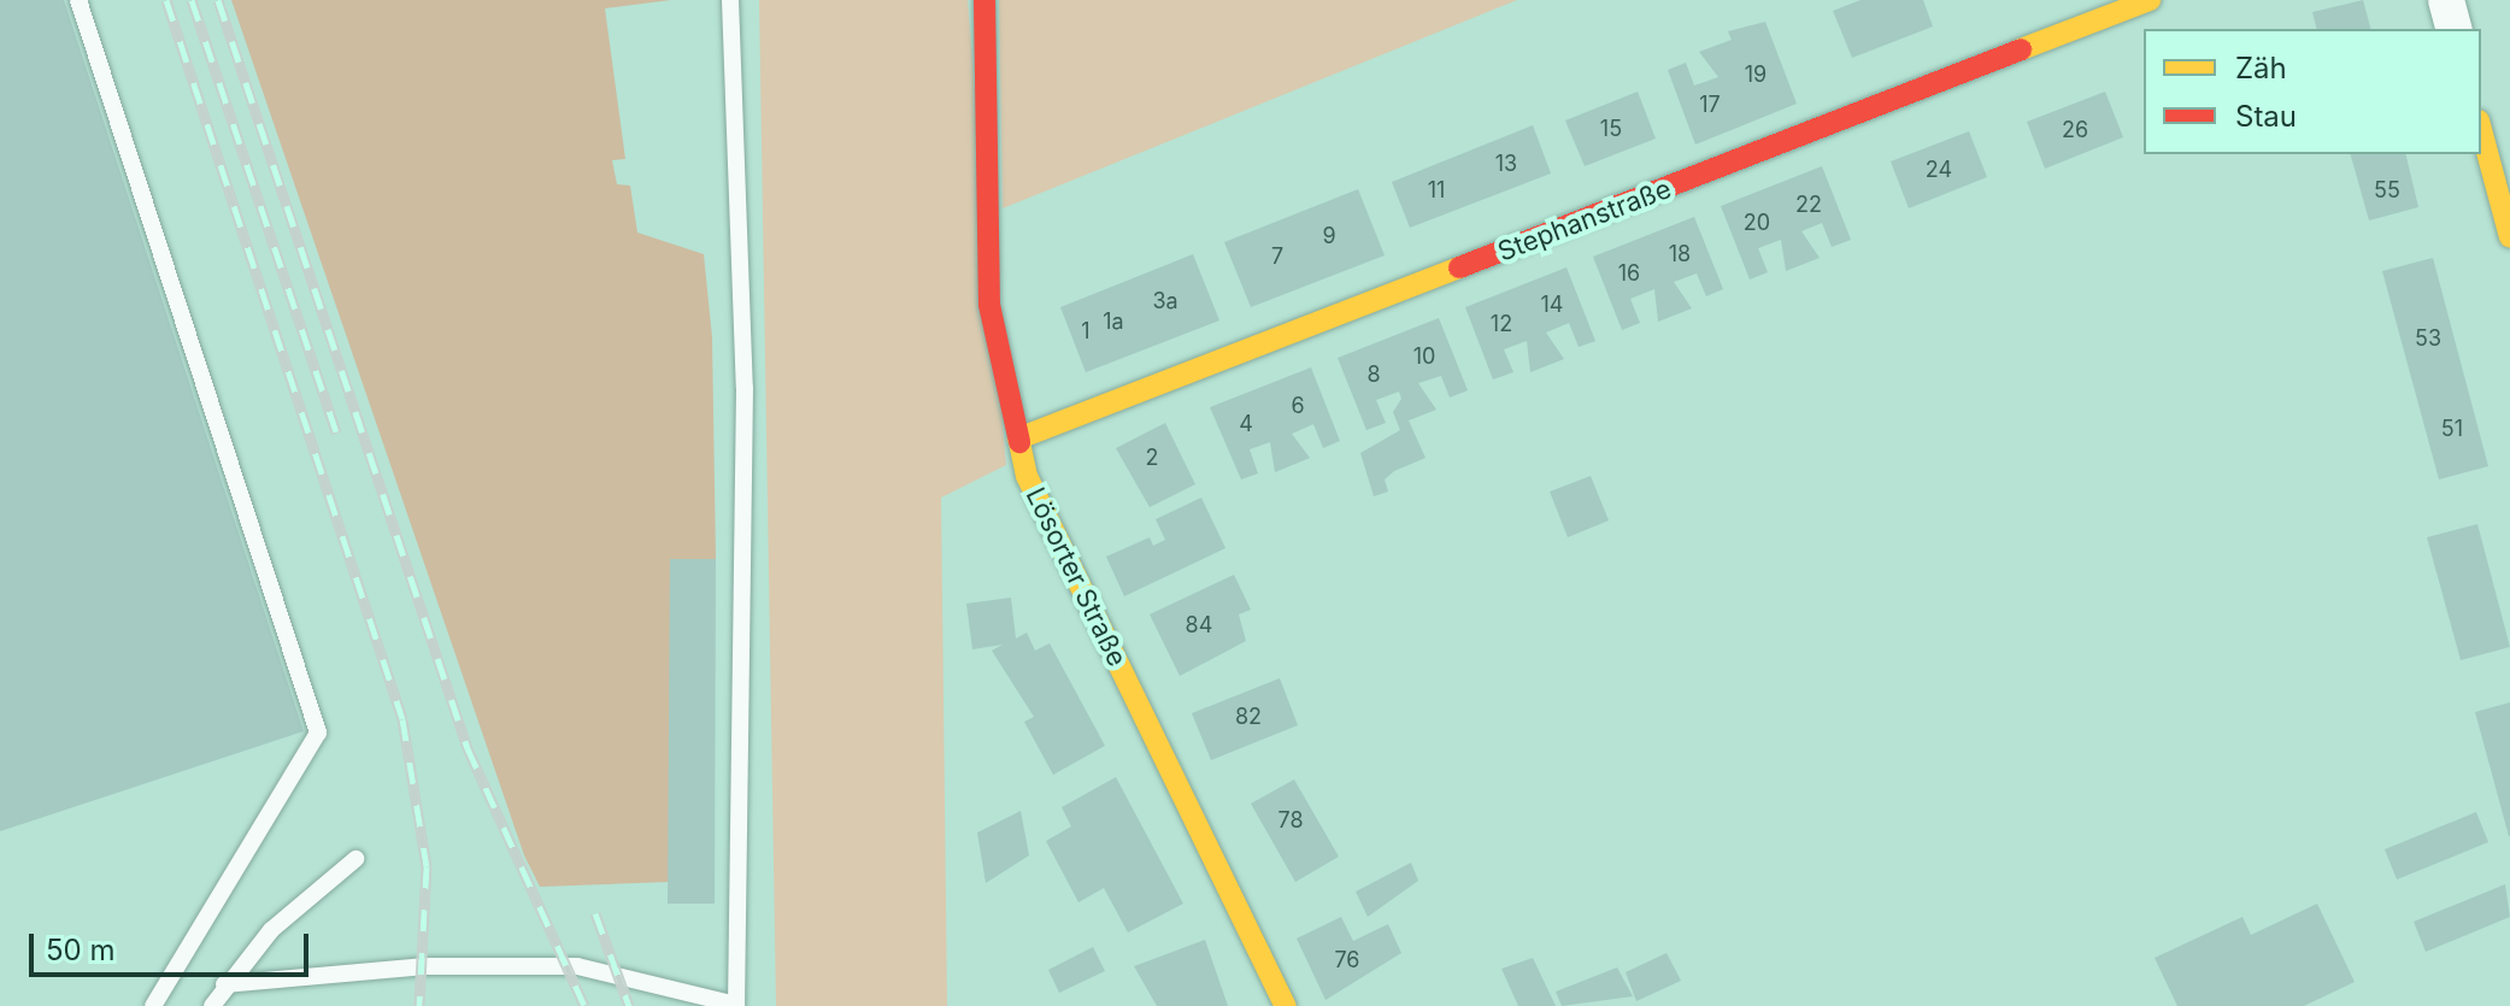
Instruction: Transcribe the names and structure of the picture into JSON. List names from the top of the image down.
{
  "streets": {
    "street": ["Stephanstraße", "Lösorter Straße"]
  },
  "crossings": [
    ["Stephanstraße", "Lösorter Straße"]
  ],
  "house_numbers": [
    "19",
    "17",
    "15",
    "26",
    "13",
    "24",
    "11",
    "55",
    "22",
    "20",
    "9",
    "18",
    "7",
    "16",
    "3a",
    "14",
    "1a",
    "12",
    "1",
    "53",
    "10",
    "8",
    "6",
    "4",
    "51",
    "2",
    "84",
    "82",
    "78",
    "76"
  ],
  "legend": ["Zäh", "Stau"],
  "scale_bar": "50 m"
}
